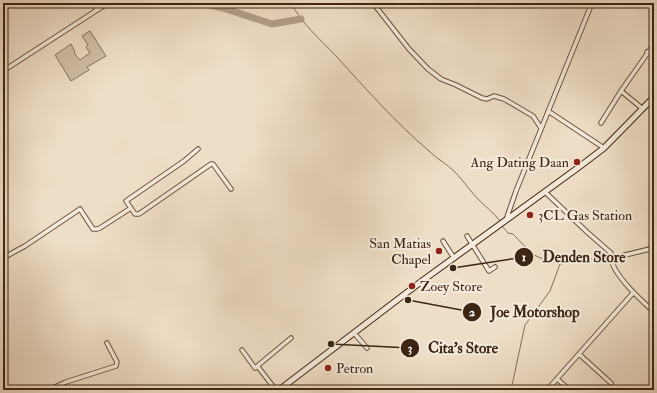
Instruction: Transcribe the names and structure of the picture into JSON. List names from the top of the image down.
{
  "places": [
    "Ang Dating Daan",
    "3CL Gas Station",
    "San Matias Chapel",
    "Denden Store",
    "Zoey Store",
    "Joe Motorshop",
    "Cita's Store",
    "Petron"
  ]
}
